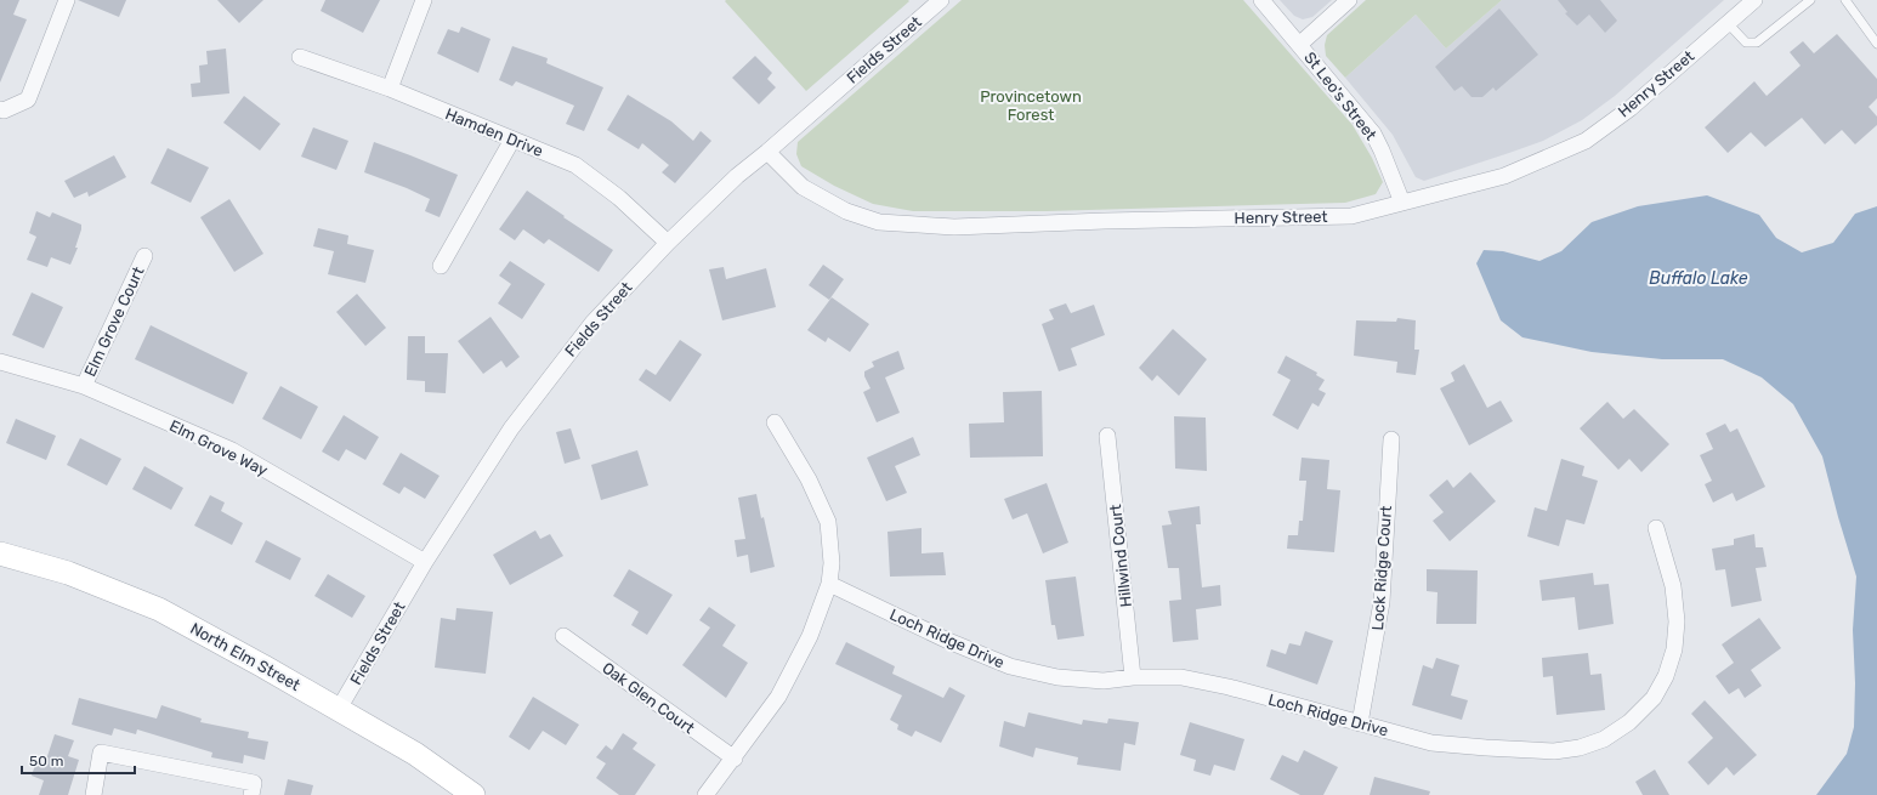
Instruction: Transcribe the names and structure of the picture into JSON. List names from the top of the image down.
{
  "streets": {
    "main road": ["North Elm Street"],
    "street": [
      "Fields Street",
      "Henry Street",
      "St Leo's Street",
      "Hamden Drive",
      "Elm Grove Court",
      "Elm Grove Way",
      "Hillwind Court",
      "Lock Ridge Court",
      "Loch Ridge Drive",
      "Oak Glen Court"
    ]
  },
  "crossings": [
    ["Fields Street", "Henry Street"],
    ["Fields Street", "Hamden Drive"],
    ["Fields Street", "Elm Grove Way"],
    ["Fields Street", "North Elm Street"],
    ["Henry Street", "St Leo's Street"],
    ["Elm Grove Court", "Elm Grove Way"],
    ["Hillwind Court", "Loch Ridge Drive"],
    ["Lock Ridge Court", "Loch Ridge Drive"]
  ],
  "water": ["Buffalo Lake"],
  "parks": ["Provincetown Forest"],
  "scale_bar": "50 m"
}
